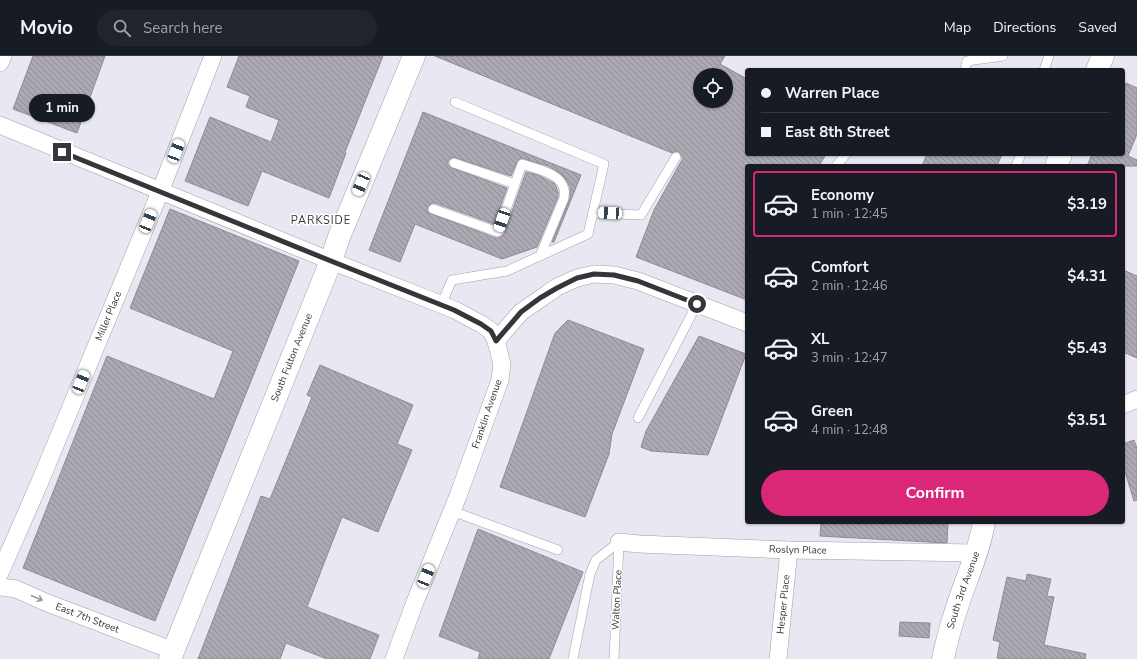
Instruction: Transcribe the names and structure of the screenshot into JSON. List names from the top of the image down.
{
  "streets": {
    "main road": ["South Fulton Avenue", "South 3rd Avenue"],
    "street": [
      "Miller Place",
      "Franklin Avenue",
      "Roslyn Place",
      "Hesper Place",
      "East 7th Street"
    ],
    "lane": ["Walton Place"]
  },
  "crossings": [
    ["Miller Place", "Franklin Avenue"],
    ["South Fulton Avenue", "Franklin Avenue"],
    ["South Fulton Avenue", "East 7th Street"],
    ["Roslyn Place", "South 3rd Avenue"],
    ["Roslyn Place", "Walton Place"],
    ["Roslyn Place", "Hesper Place"]
  ],
  "one_way": ["East 7th Street"],
  "districts": ["PARKSIDE"],
  "page": {
    "header": "Movio",
    "search": "Search here",
    "nav": ["Map", "Directions", "Saved"],
    "banner": ["Warren Place", "East 8th Street"],
    "bubble": "1 min",
    "list": [
      {
        "name": "Economy",
        "note": "1 min · 12:45",
        "value": "$3.19"
      },
      {
        "name": "Comfort",
        "note": "2 min · 12:46",
        "value": "$4.31"
      },
      {
        "name": "XL",
        "note": "3 min · 12:47",
        "value": "$5.43"
      },
      {
        "name": "Green",
        "note": "4 min · 12:48",
        "value": "$3.51"
      }
    ],
    "buttons": "Confirm"
  }
}
